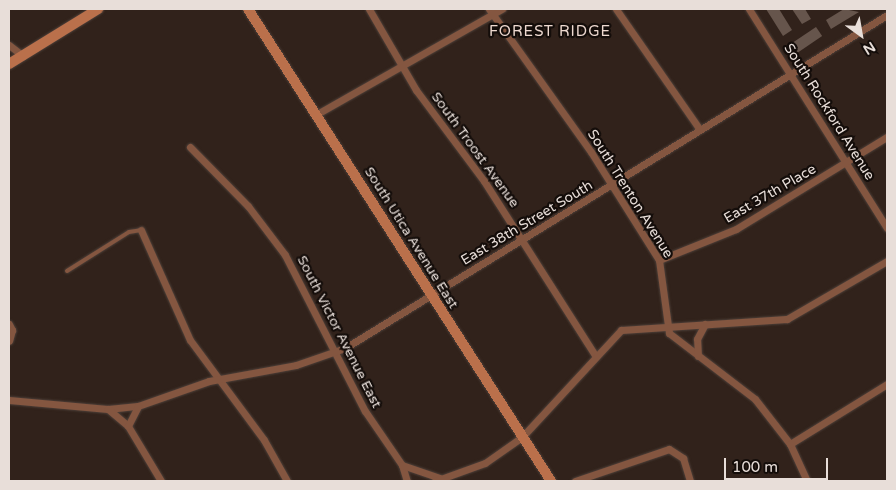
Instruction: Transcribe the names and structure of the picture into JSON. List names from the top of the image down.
{
  "streets": {
    "street": [
      "South Rockford Avenue",
      "South Troost Avenue",
      "South Trenton Avenue",
      "East 37th Place",
      "East 38th Street South",
      "South Utica Avenue East",
      "South Victor Avenue East"
    ]
  },
  "crossings": [
    ["South Rockford Avenue", "East 37th Place"],
    ["South Rockford Avenue", "East 38th Street South"],
    ["South Troost Avenue", "East 38th Street South"],
    ["South Trenton Avenue", "East 37th Place"],
    ["South Trenton Avenue", "East 38th Street South"],
    ["East 38th Street South", "South Utica Avenue East"],
    ["East 38th Street South", "South Victor Avenue East"]
  ],
  "districts": ["FOREST RIDGE"],
  "scale_bar": "100 m",
  "north": "bottom right"
}
